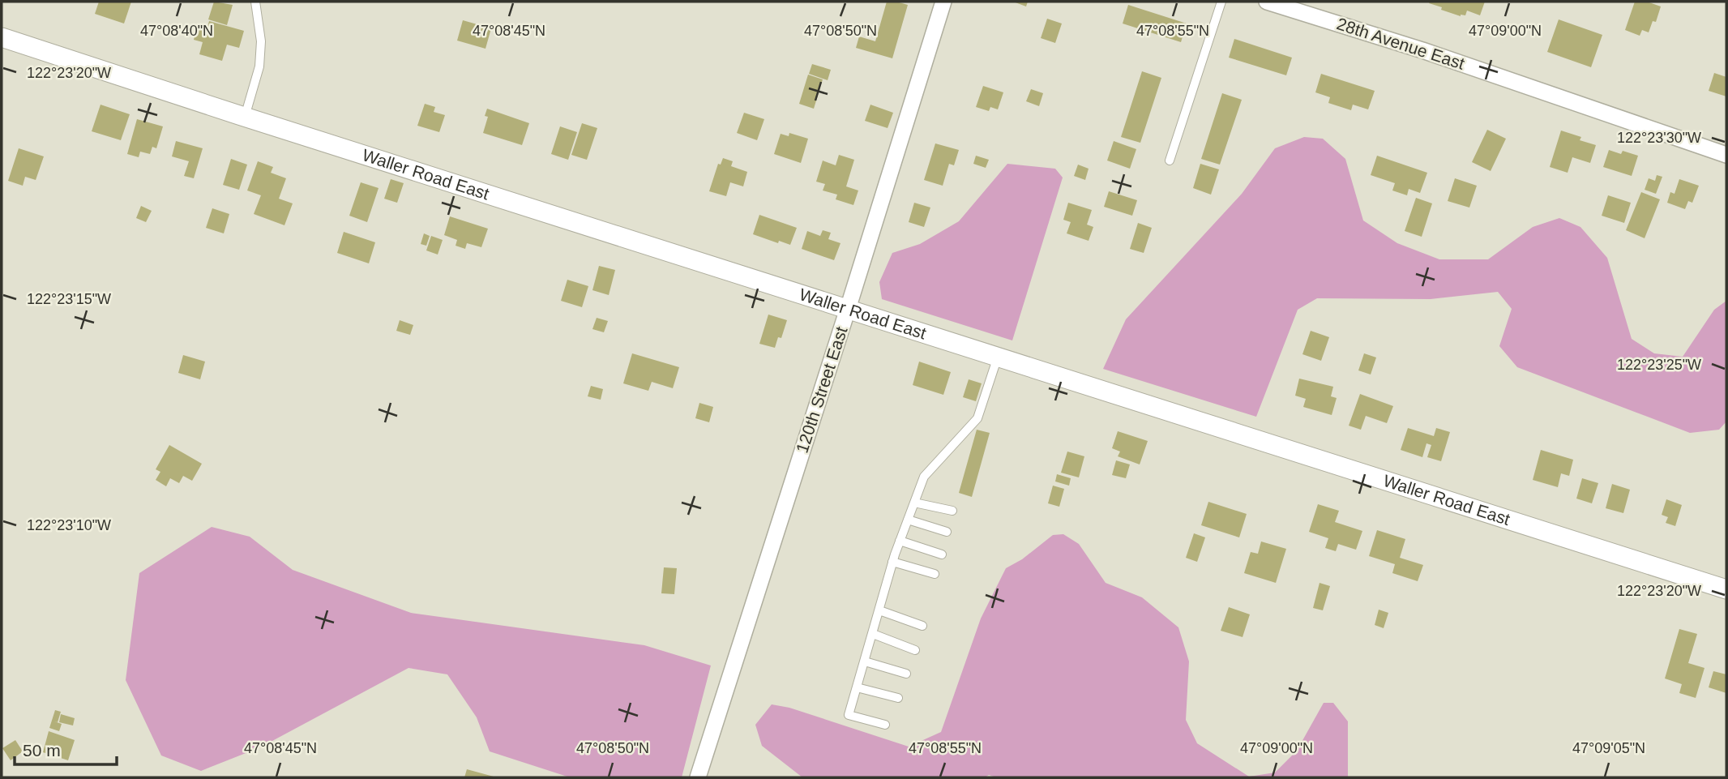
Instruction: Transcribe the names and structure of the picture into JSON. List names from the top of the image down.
{
  "streets": {
    "street": ["28th Avenue East", "Waller Road East", "120th Street East"]
  },
  "crossings": [
    ["Waller Road East", "120th Street East"]
  ],
  "scale_bar": "50 m",
  "coordinates": [
    "47°08'40\"N",
    "47°08'45\"N",
    "47°08'50\"N",
    "47°08'55\"N",
    "47°09'00\"N",
    "122°23'20\"W",
    "122°23'30\"W",
    "122°23'15\"W",
    "122°23'25\"W",
    "122°23'10\"W",
    "47°09'05\"N"
  ]
}
